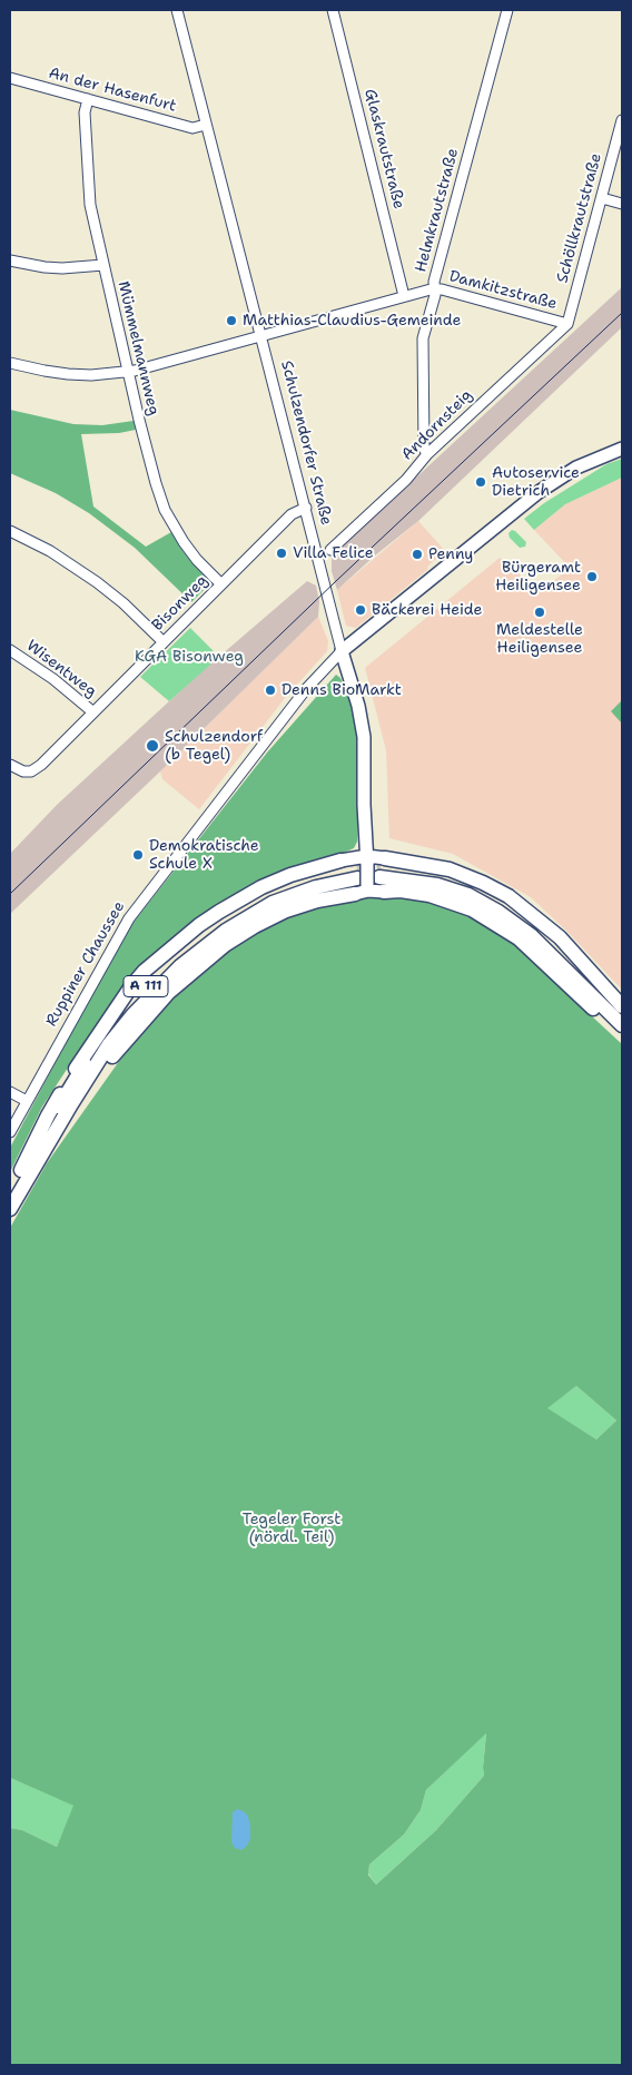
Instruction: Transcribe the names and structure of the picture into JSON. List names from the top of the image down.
{
  "streets": {
    "highway": ["A 111"],
    "main road": ["Schulzendorfer Straße", "Ruppiner Chaussee"],
    "street": [
      "An der Hasenfurt",
      "Glaskrautstraße",
      "Helmkrautstraße",
      "Schöllkrautstraße",
      "Damkitzstraße",
      "Mümmelmannweg",
      "Andornsteig",
      "Bisonweg",
      "Wisentweg"
    ]
  },
  "crossings": [
    ["An der Hasenfurt", "Mümmelmannweg"],
    ["An der Hasenfurt", "Schulzendorfer Straße"],
    ["Glaskrautstraße", "Damkitzstraße"],
    ["Helmkrautstraße", "Damkitzstraße"],
    ["Helmkrautstraße", "Andornsteig"],
    ["Schöllkrautstraße", "Damkitzstraße"],
    ["Schöllkrautstraße", "Andornsteig"],
    ["Damkitzstraße", "Mümmelmannweg"],
    ["Damkitzstraße", "Andornsteig"],
    ["Damkitzstraße", "Schulzendorfer Straße"],
    ["Mümmelmannweg", "Bisonweg"],
    ["Schulzendorfer Straße", "Bisonweg"],
    ["Schulzendorfer Straße", "Ruppiner Chaussee"],
    ["Schulzendorfer Straße", "A 111"],
    ["Bisonweg", "Wisentweg"]
  ],
  "parks": ["KGA Bisonweg", "Tegeler Forst (nördl. Teil)"],
  "places": [
    "Matthias-Claudius-Gemeinde",
    "Autoservice Dietrich",
    "Villa Felice",
    "Penny",
    "Bürgeramt Heiligensee",
    "Bäckerei Heide",
    "Meldestelle Heiligensee",
    "Denns BioMarkt",
    "Schulzendorf (b Tegel)",
    "Demokratische Schule X"
  ]
}
